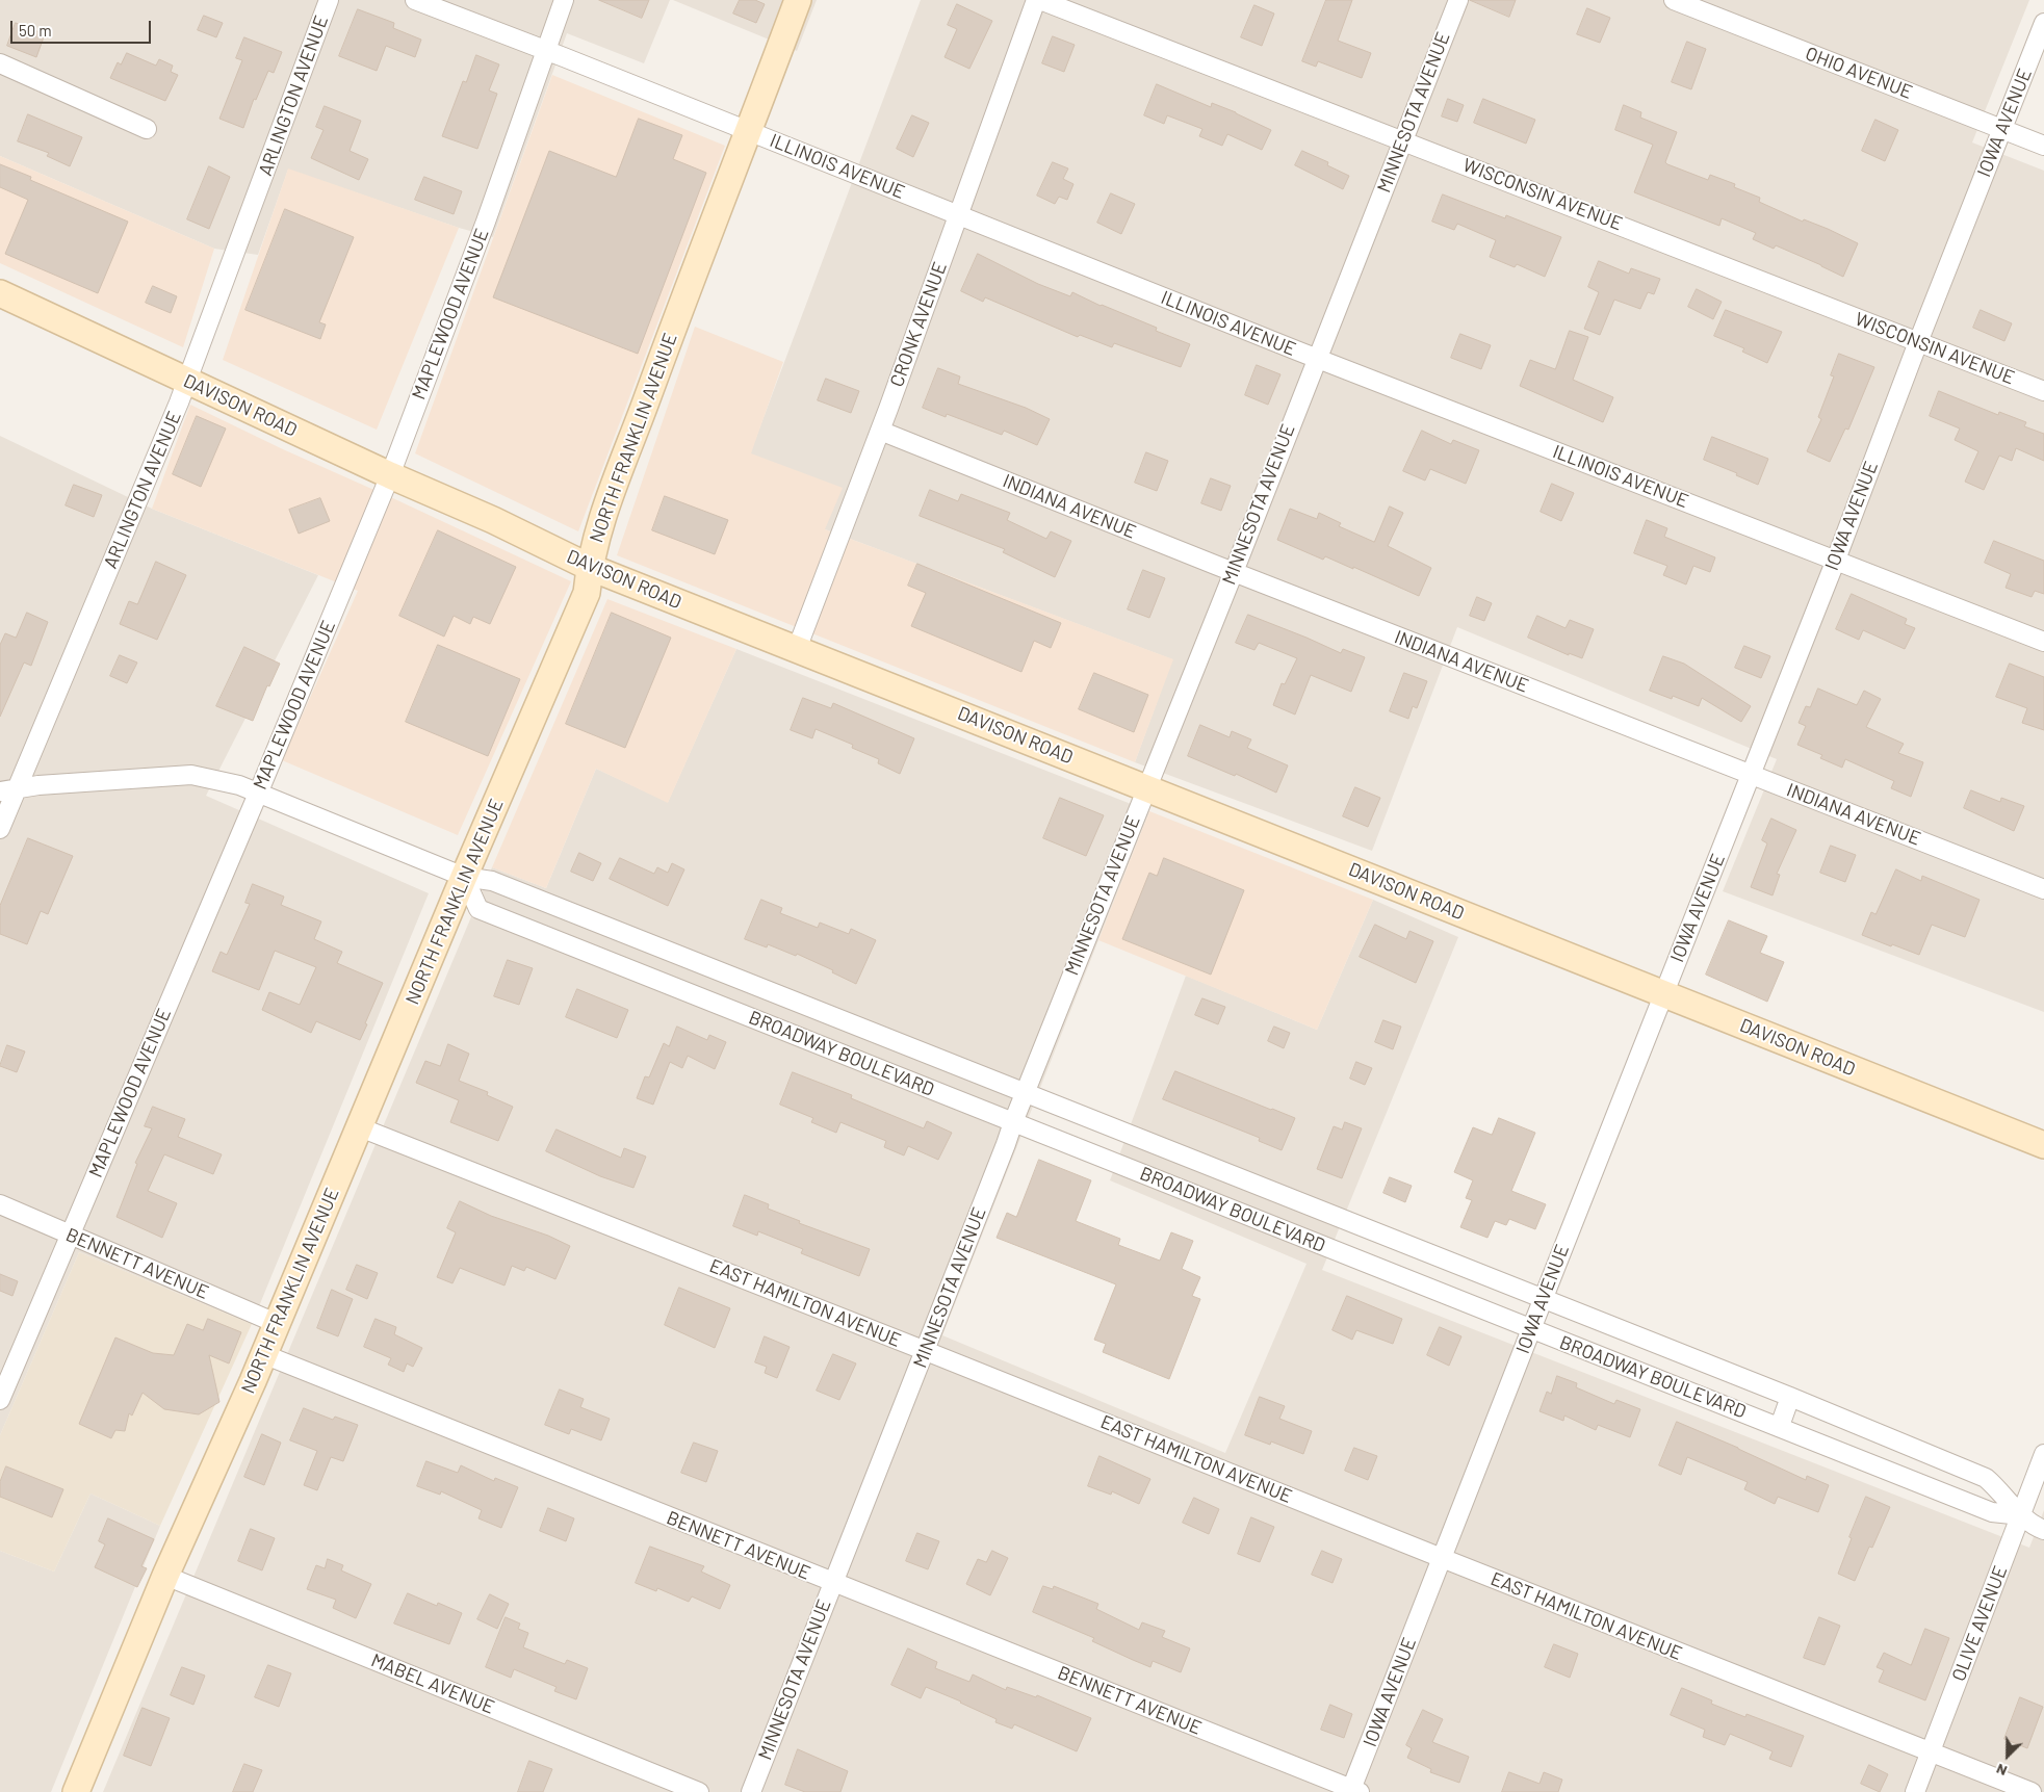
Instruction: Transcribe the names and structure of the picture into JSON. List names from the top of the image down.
{
  "streets": {
    "main road": ["DAVISON ROAD", "NORTH FRANKLIN AVENUE"],
    "street": [
      "OHIO AVENUE",
      "ARLINGTON AVENUE",
      "MINNESOTA AVENUE",
      "IOWA AVENUE",
      "ILLINOIS AVENUE",
      "WISCONSIN AVENUE",
      "MAPLEWOOD AVENUE",
      "CRONK AVENUE",
      "INDIANA AVENUE",
      "BROADWAY BOULEVARD",
      "BENNETT AVENUE",
      "EAST HAMILTON AVENUE",
      "OLIVE AVENUE",
      "MABEL AVENUE"
    ]
  },
  "crossings": [
    ["OHIO AVENUE", "IOWA AVENUE"],
    ["ARLINGTON AVENUE", "DAVISON ROAD"],
    ["ARLINGTON AVENUE", "BROADWAY BOULEVARD"],
    ["MINNESOTA AVENUE", "ILLINOIS AVENUE"],
    ["MINNESOTA AVENUE", "WISCONSIN AVENUE"],
    ["MINNESOTA AVENUE", "DAVISON ROAD"],
    ["MINNESOTA AVENUE", "INDIANA AVENUE"],
    ["MINNESOTA AVENUE", "BROADWAY BOULEVARD"],
    ["MINNESOTA AVENUE", "BENNETT AVENUE"],
    ["MINNESOTA AVENUE", "EAST HAMILTON AVENUE"],
    ["IOWA AVENUE", "ILLINOIS AVENUE"],
    ["IOWA AVENUE", "WISCONSIN AVENUE"],
    ["IOWA AVENUE", "DAVISON ROAD"],
    ["IOWA AVENUE", "INDIANA AVENUE"],
    ["IOWA AVENUE", "BROADWAY BOULEVARD"],
    ["IOWA AVENUE", "BENNETT AVENUE"],
    ["IOWA AVENUE", "EAST HAMILTON AVENUE"],
    ["ILLINOIS AVENUE", "MAPLEWOOD AVENUE"],
    ["ILLINOIS AVENUE", "CRONK AVENUE"],
    ["ILLINOIS AVENUE", "NORTH FRANKLIN AVENUE"],
    ["WISCONSIN AVENUE", "CRONK AVENUE"],
    ["MAPLEWOOD AVENUE", "DAVISON ROAD"],
    ["MAPLEWOOD AVENUE", "BROADWAY BOULEVARD"],
    ["MAPLEWOOD AVENUE", "BENNETT AVENUE"],
    ["CRONK AVENUE", "DAVISON ROAD"],
    ["CRONK AVENUE", "INDIANA AVENUE"],
    ["DAVISON ROAD", "NORTH FRANKLIN AVENUE"],
    ["NORTH FRANKLIN AVENUE", "BROADWAY BOULEVARD"],
    ["NORTH FRANKLIN AVENUE", "BENNETT AVENUE"],
    ["NORTH FRANKLIN AVENUE", "EAST HAMILTON AVENUE"],
    ["NORTH FRANKLIN AVENUE", "MABEL AVENUE"],
    ["BROADWAY BOULEVARD", "OLIVE AVENUE"],
    ["EAST HAMILTON AVENUE", "OLIVE AVENUE"]
  ],
  "scale_bar": "50 m",
  "north": "bottom left"
}
